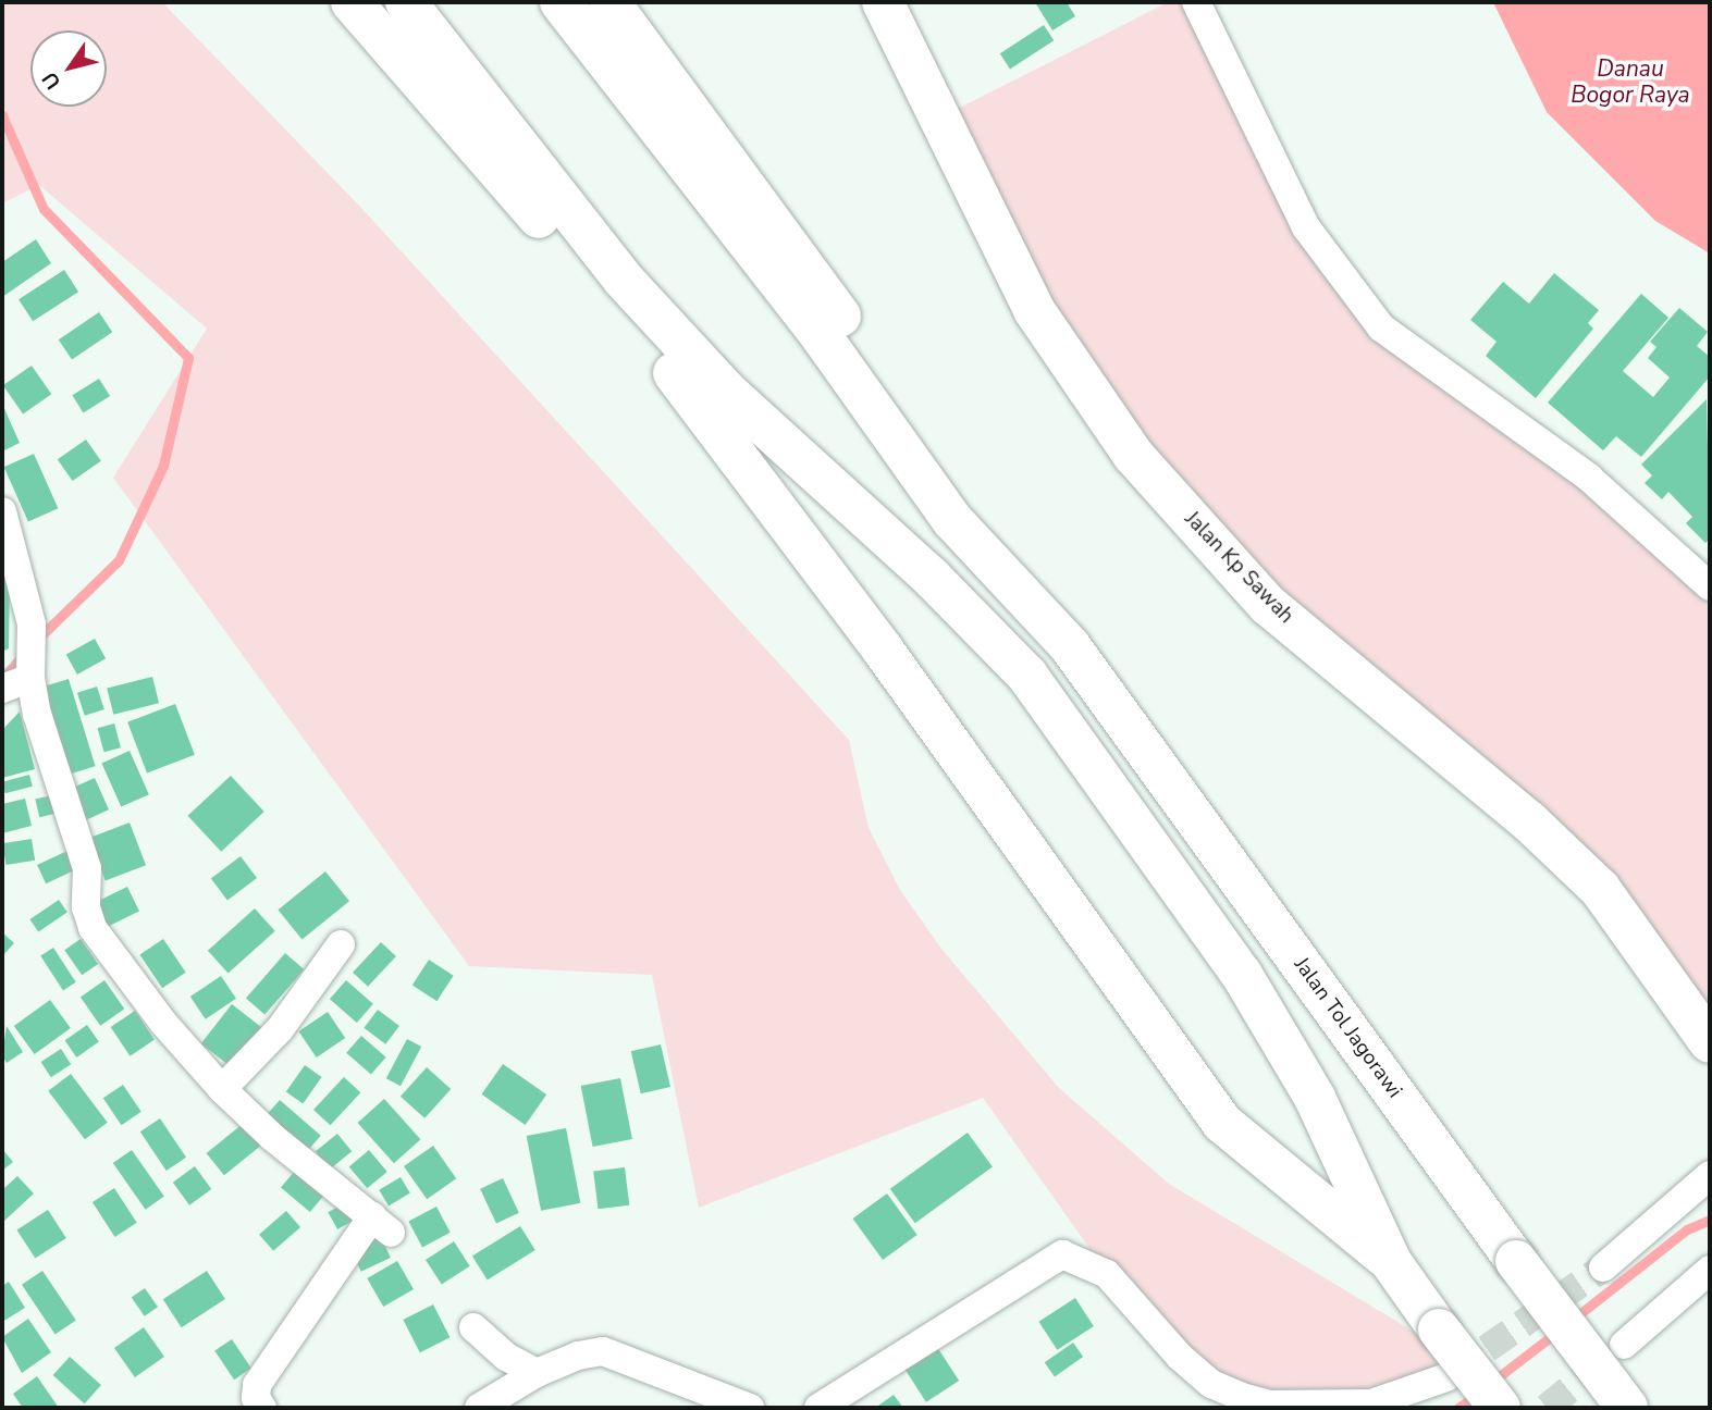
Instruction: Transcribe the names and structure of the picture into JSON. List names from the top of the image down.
{
  "streets": {
    "main road": ["Jalan Kp Sawah", "Jalan Tol Jagorawi"]
  },
  "water": ["Danau Bogor Raya"],
  "north": "bottom left"
}
